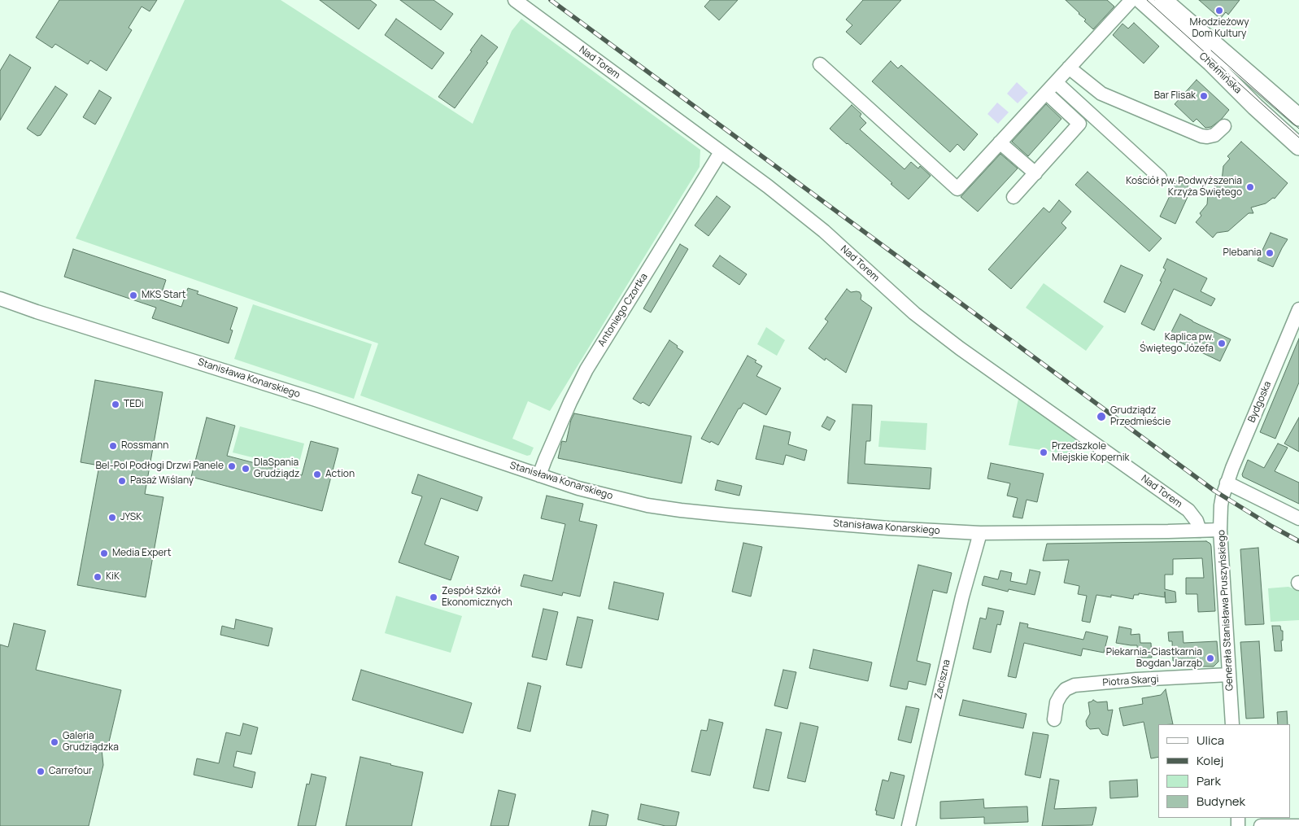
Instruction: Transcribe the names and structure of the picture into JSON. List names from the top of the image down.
{
  "streets": {
    "main road": ["Chełmińska"],
    "street": [
      "Nad Torem",
      "Antoniego Czortka",
      "Stanisława Konarskiego",
      "Bydgoska",
      "Generała Stanisława Pruszyńskiego",
      "Zaciszna",
      "Piotra Skargi"
    ]
  },
  "crossings": [
    ["Nad Torem", "Antoniego Czortka"],
    ["Nad Torem", "Stanisława Konarskiego"],
    ["Antoniego Czortka", "Stanisława Konarskiego"],
    ["Stanisława Konarskiego", "Generała Stanisława Pruszyńskiego"],
    ["Stanisława Konarskiego", "Zaciszna"],
    ["Bydgoska", "Generała Stanisława Pruszyńskiego"],
    ["Generała Stanisława Pruszyńskiego", "Piotra Skargi"]
  ],
  "places": [
    "Młodzieżowy Dom Kultury",
    "Bar Flisak",
    "Kościół pw. Podwyższenia Krzyża Świętego",
    "Plebania",
    "MKS Start",
    "Kaplica pw. Świętego Józefa",
    "TEDi",
    "Grudziądz Przedmieście",
    "Rossmann",
    "Przedszkole Miejskie Kopernik",
    "Bel-Pol Podłogi Drzwi Panele",
    "DlaSpania Grudziądz",
    "Action",
    "Pasaż Wiślany",
    "JYSK",
    "Media Expert",
    "KiK",
    "Zespół Szkół Ekonomicznych",
    "Piekarnia-Ciastkarnia Bogdan Jarząb",
    "Galeria Grudziądzka",
    "Carrefour"
  ],
  "legend": [
    "Ulica",
    "Kolej",
    "Park",
    "Budynek"
  ]
}
